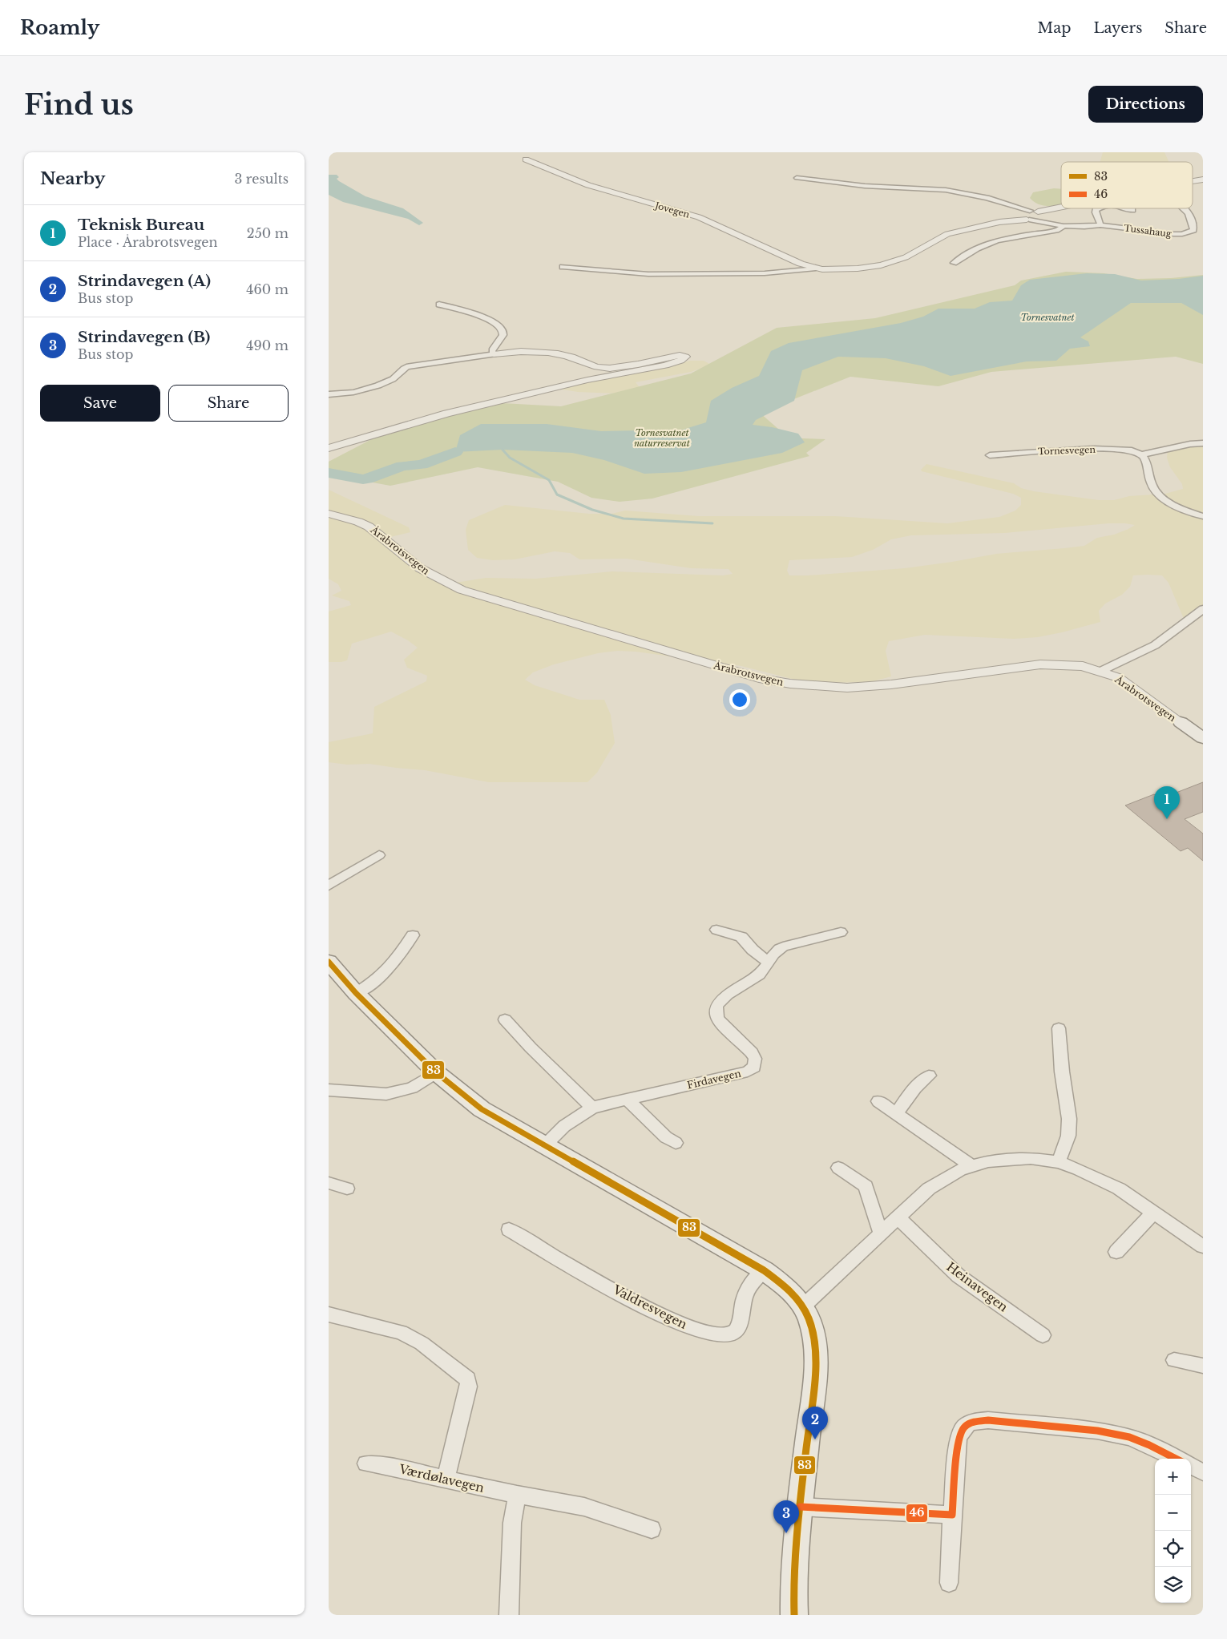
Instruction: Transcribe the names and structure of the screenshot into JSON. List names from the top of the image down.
{
  "streets": {
    "main road": ["Årabrotsvegen"],
    "street": [
      "Jovegen",
      "Tussahaug",
      "Tornesvegen",
      "Firdavegen",
      "Heinavegen",
      "Valdresvegen",
      "Værdølavegen"
    ]
  },
  "crossings": [
    ["Jovegen", "Tussahaug"]
  ],
  "water": ["Tornesvatnet"],
  "parks": ["Tornesvatnet naturreservat"],
  "lines": ["transit line 83", "transit line 46"],
  "legend": ["83", "46"],
  "page": {
    "header": "Roamly",
    "nav": ["Map", "Layers", "Share"],
    "buttons": [
      "Directions",
      ["Save", "Share"]
    ],
    "title": "Find us",
    "heading": ["Nearby", "3 results"],
    "list": [
      {
        "mark": "1",
        "name": "Teknisk Bureau",
        "note": "Place · Årabrotsvegen",
        "value": "250 m"
      },
      {
        "mark": "2",
        "name": "Strindavegen (A)",
        "note": "Bus stop",
        "value": "460 m"
      },
      {
        "mark": "3",
        "name": "Strindavegen (B)",
        "note": "Bus stop",
        "value": "490 m"
      }
    ],
    "pins": ["1", "2", "3"],
    "map_buttons": ["+", "−"]
  }
}
